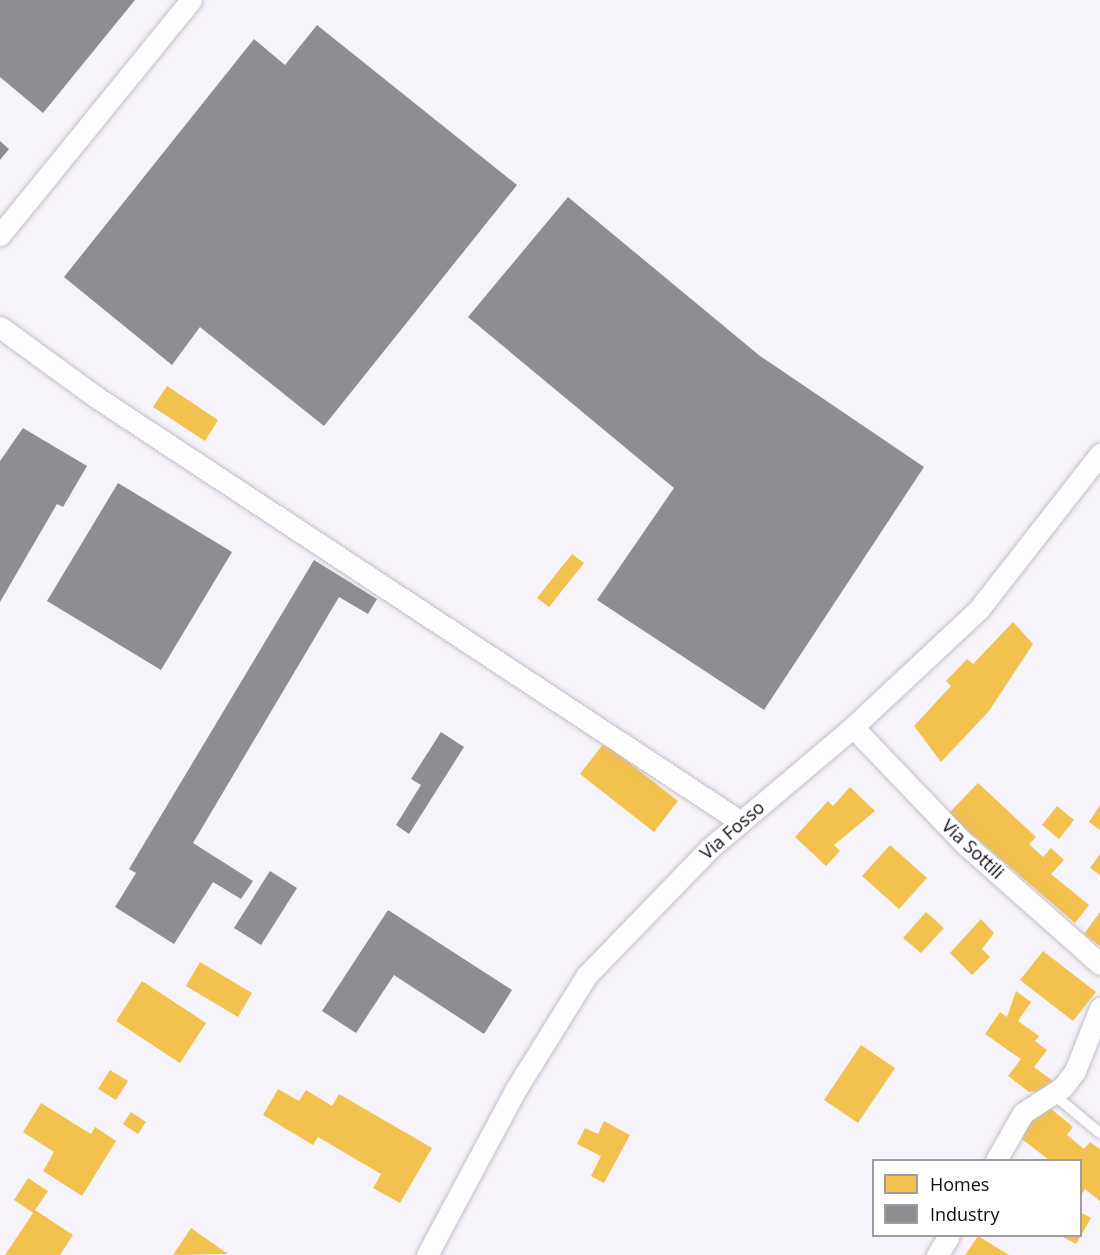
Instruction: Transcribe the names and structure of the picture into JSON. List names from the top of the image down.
{
  "streets": {
    "street": ["Via Fosso", "Via Sottili"]
  },
  "crossings": [
    ["Via Fosso", "Via Sottili"]
  ],
  "legend": ["Homes", "Industry"]
}
